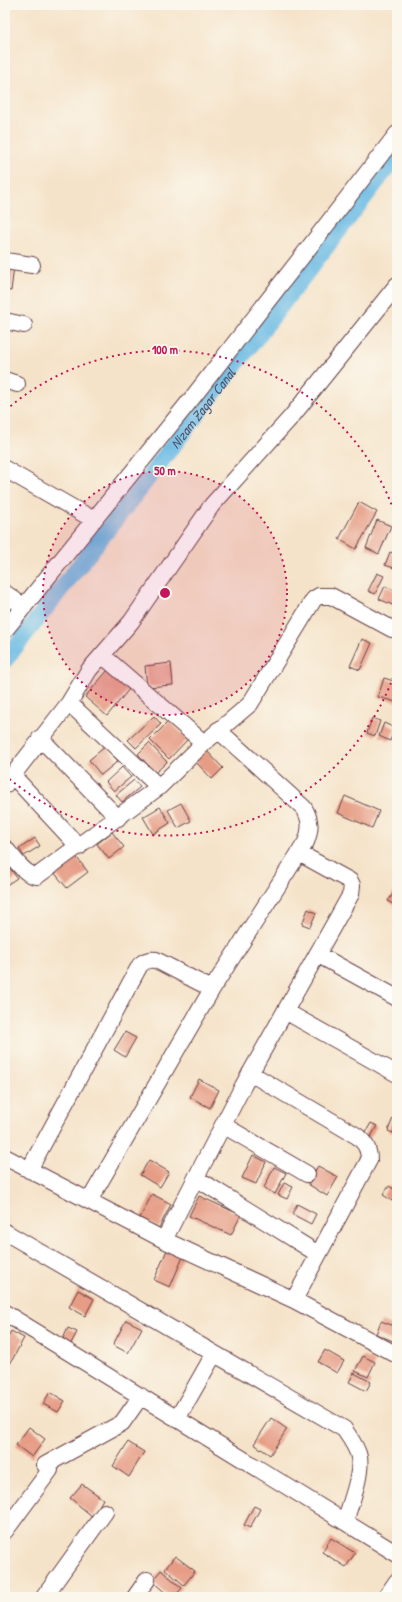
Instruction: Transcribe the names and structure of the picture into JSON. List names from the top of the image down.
{
  "water": ["Nizam Zagar Canal"],
  "rings": ["100 m", "50 m"]
}
